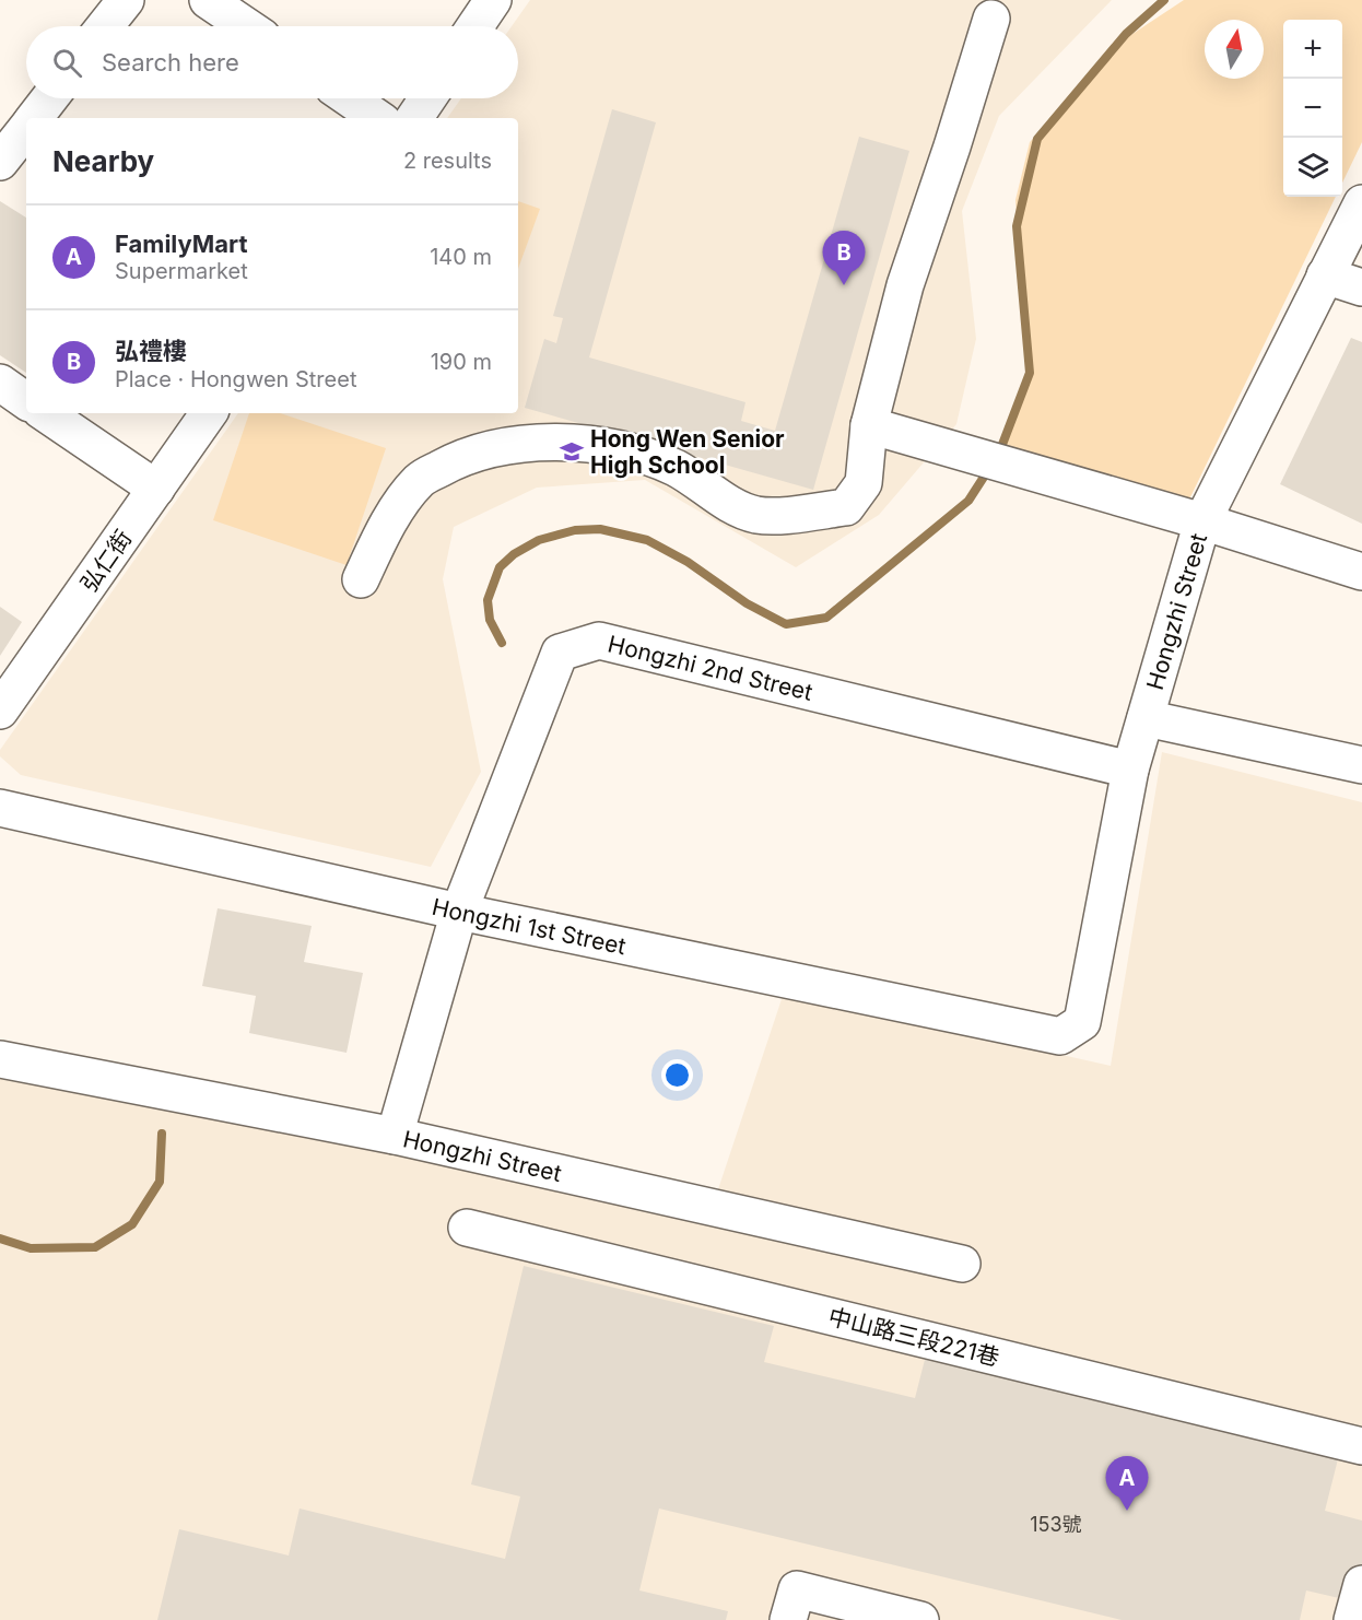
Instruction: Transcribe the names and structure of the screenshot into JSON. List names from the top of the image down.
{
  "streets": {
    "street": [
      "弘仁街",
      "Hongzhi Street",
      "Hongzhi 2nd Street",
      "Hongzhi 1st Street",
      "中山路三段221巷"
    ]
  },
  "crossings": [
    ["Hongzhi Street", "Hongzhi 2nd Street"],
    ["Hongzhi Street", "Hongzhi 1st Street"],
    ["Hongzhi 2nd Street", "Hongzhi 1st Street"]
  ],
  "places": {
    "school or university": ["Hong Wen Senior High School"]
  },
  "house_numbers": ["153號"],
  "north": "top",
  "page": {
    "map_buttons": ["+", "−"],
    "search": "Search here",
    "heading": ["Nearby", "2 results"],
    "list": [
      {
        "mark": "A",
        "name": "FamilyMart",
        "note": "Supermarket",
        "value": "140 m"
      },
      {
        "mark": "B",
        "name": "弘禮樓",
        "note": "Place · Hongwen Street",
        "value": "190 m"
      }
    ],
    "pins": ["B", "A"]
  }
}
